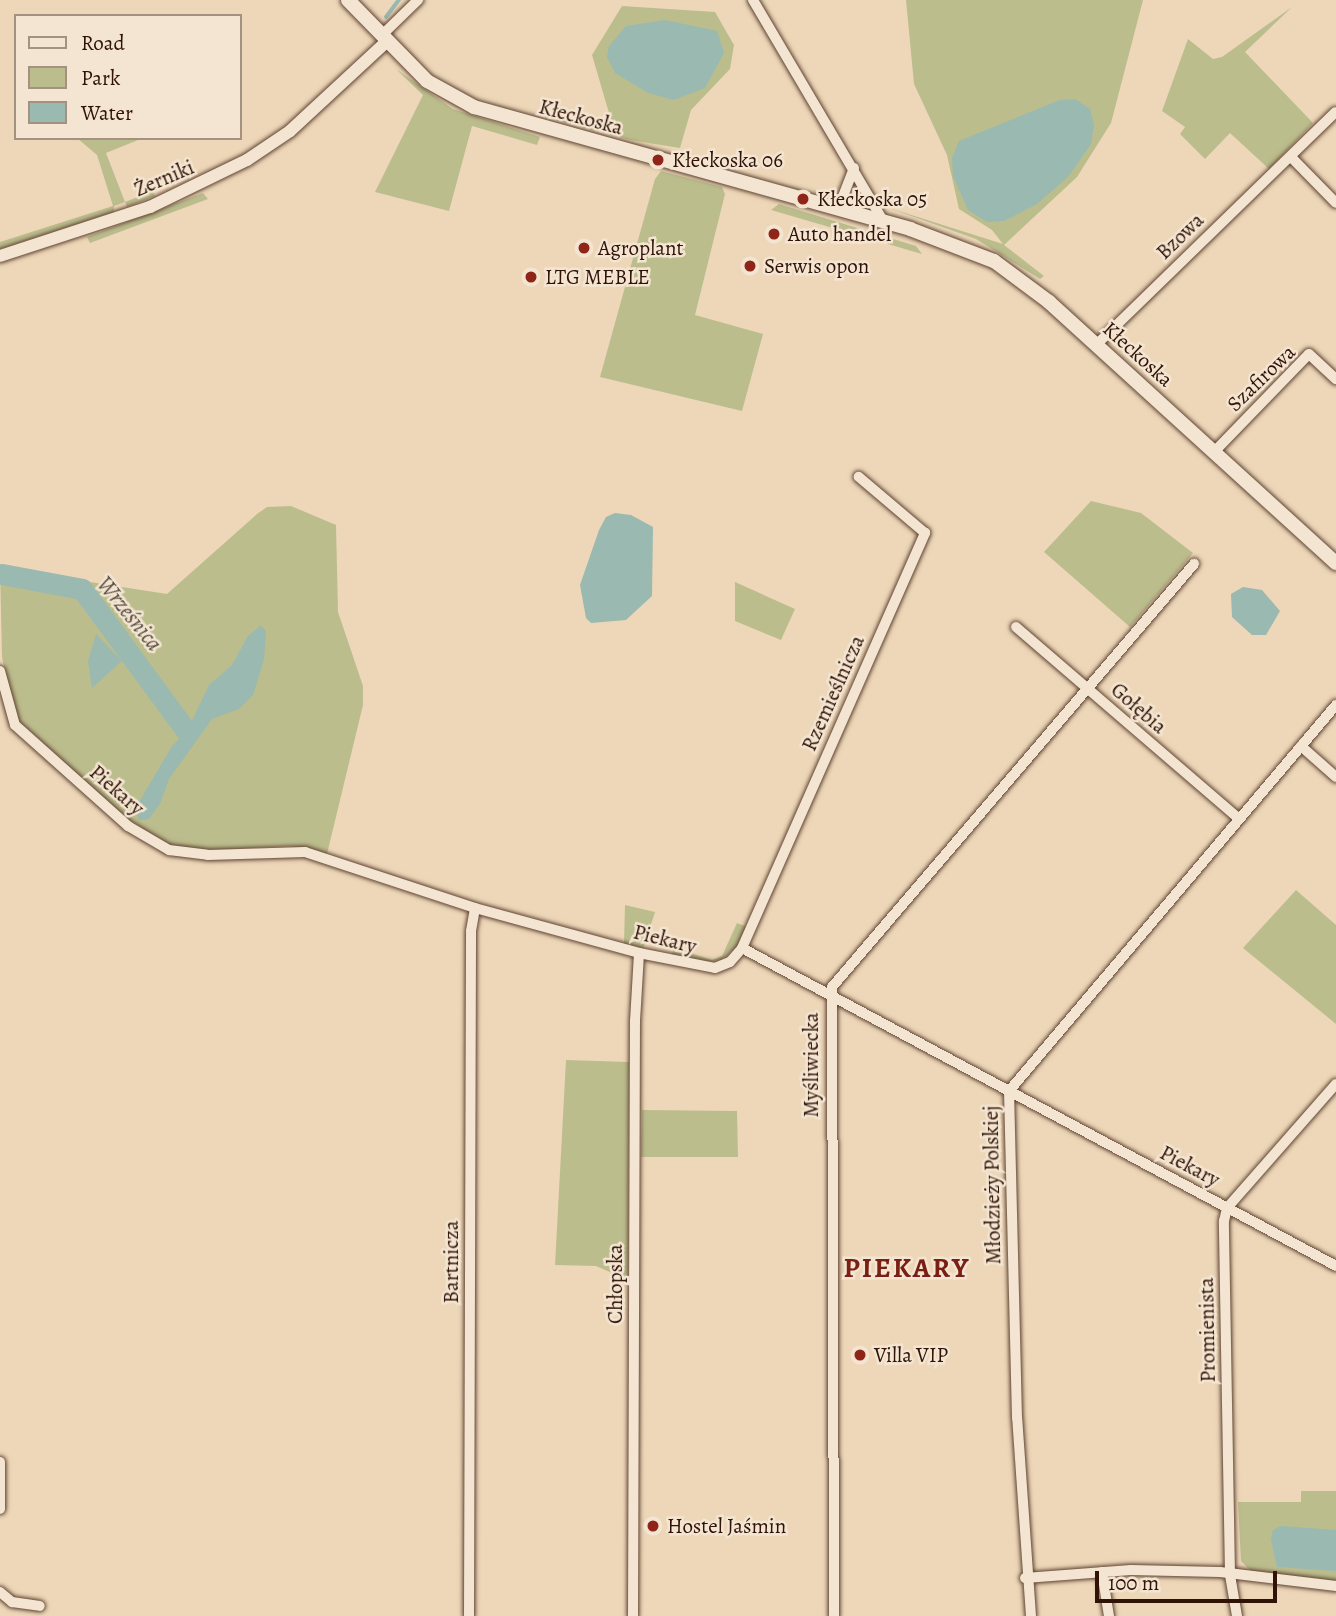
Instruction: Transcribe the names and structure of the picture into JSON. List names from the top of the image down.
{
  "streets": {
    "main road": ["Kłeckoska"],
    "street": [
      "Żerniki",
      "Bzowa",
      "Szafirowa",
      "Rzemieślnicza",
      "Gołębia",
      "Piekary",
      "Myśliwiecka",
      "Młodzieży Polskiej",
      "Bartnicza",
      "Chłopska",
      "Promienista"
    ]
  },
  "crossings": [
    ["Kłeckoska", "Żerniki"],
    ["Kłeckoska", "Bzowa"],
    ["Kłeckoska", "Szafirowa"],
    ["Rzemieślnicza", "Piekary"],
    ["Gołębia", "Myśliwiecka"],
    ["Gołębia", "Młodzieży Polskiej"],
    ["Piekary", "Myśliwiecka"],
    ["Piekary", "Młodzieży Polskiej"],
    ["Piekary", "Bartnicza"],
    ["Piekary", "Chłopska"],
    ["Piekary", "Promienista"]
  ],
  "districts": ["PIEKARY"],
  "water": ["Wrześnica"],
  "places": [
    "Kłeckoska 06",
    "Kłeckoska 05",
    "Auto handel",
    "Agroplant",
    "Serwis opon",
    "LTG MEBLE",
    "Villa VIP",
    "Hostel Jaśmin"
  ],
  "legend": ["Road", "Park", "Water"],
  "scale_bar": "100 m"
}
